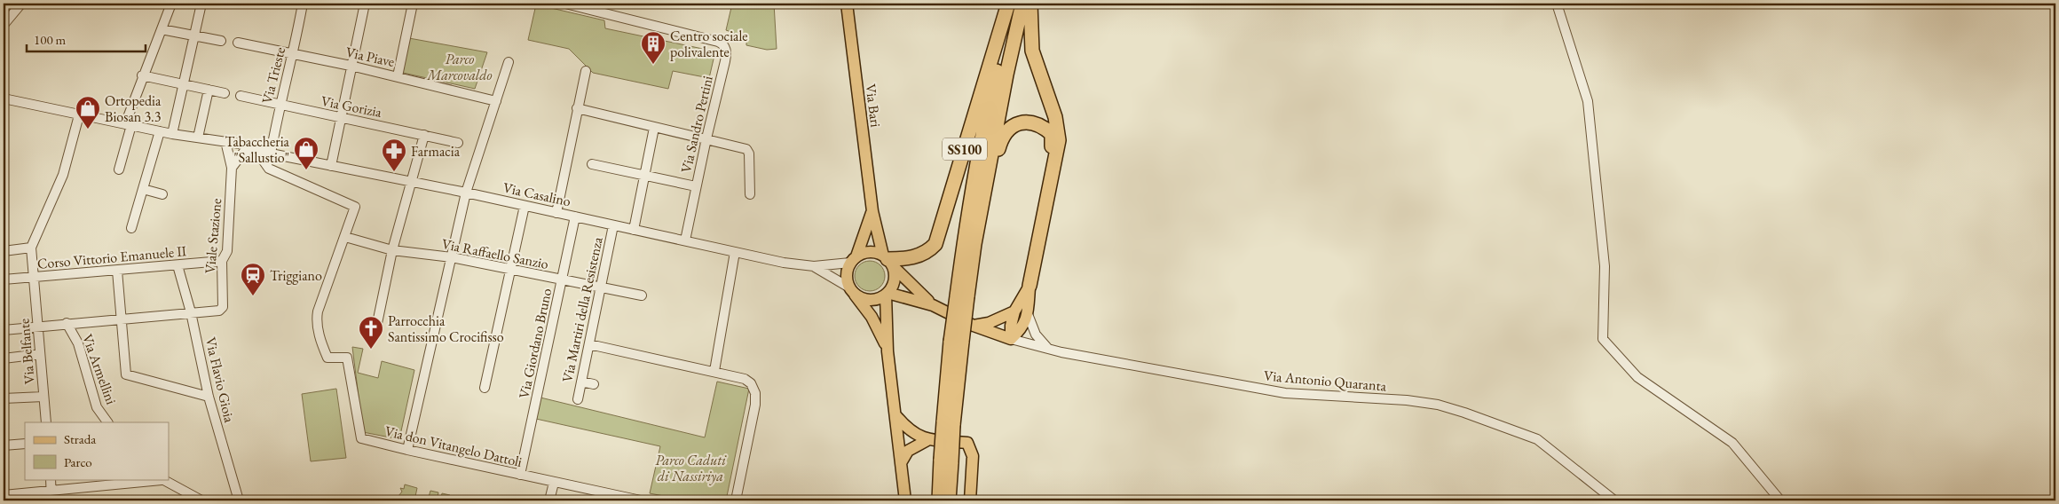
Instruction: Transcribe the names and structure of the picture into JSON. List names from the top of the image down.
{
  "streets": {
    "highway": ["SS100"],
    "main road": ["Via Bari"],
    "street": [
      "Via Piave",
      "Via Trieste",
      "Via Gorizia",
      "Via Sandro Pertini",
      "Via Casalino",
      "Viale Stazione",
      "Via Raffaello Sanzio",
      "Corso Vittorio Emanuele II",
      "Via Martiri della Resistenza",
      "Via Giordano Bruno",
      "Via Belfante",
      "Via Armellini",
      "Via Flavio Gioia",
      "Via Antonio Quaranta",
      "Via don Vitangelo Dattoli"
    ]
  },
  "crossings": [
    ["Via Piave", "Via Trieste"],
    ["Via Trieste", "Via Gorizia"],
    ["Via Trieste", "Via Casalino"],
    ["Via Bari", "SS100"],
    ["Via Bari", "Via Casalino"],
    ["Via Sandro Pertini", "Via Casalino"],
    ["SS100", "Via Casalino"],
    ["Via Casalino", "Viale Stazione"],
    ["Via Casalino", "Via Martiri della Resistenza"],
    ["Via Casalino", "Via Giordano Bruno"],
    ["Viale Stazione", "Corso Vittorio Emanuele II"],
    ["Viale Stazione", "Via Flavio Gioia"],
    ["Via Raffaello Sanzio", "Via Martiri della Resistenza"],
    ["Via Raffaello Sanzio", "Via Giordano Bruno"],
    ["Via Raffaello Sanzio", "Via don Vitangelo Dattoli"],
    ["Corso Vittorio Emanuele II", "Via Belfante"],
    ["Corso Vittorio Emanuele II", "Via Flavio Gioia"],
    ["Via Giordano Bruno", "Via don Vitangelo Dattoli"]
  ],
  "parks": ["Parco Marcovaldo", "Parco Caduti di Nassiriya"],
  "places": {
    "building": ["Centro sociale polivalente"],
    "shop": ["Ortopedia Biosan 3.3", "Tabaccheria \"Sallustio\""],
    "pharmacy": ["Farmacia"],
    "station": ["Triggiano"],
    "church": ["Parrocchia Santissimo Crocifisso"]
  },
  "legend": ["Strada", "Parco"],
  "scale_bar": "100 m"
}
